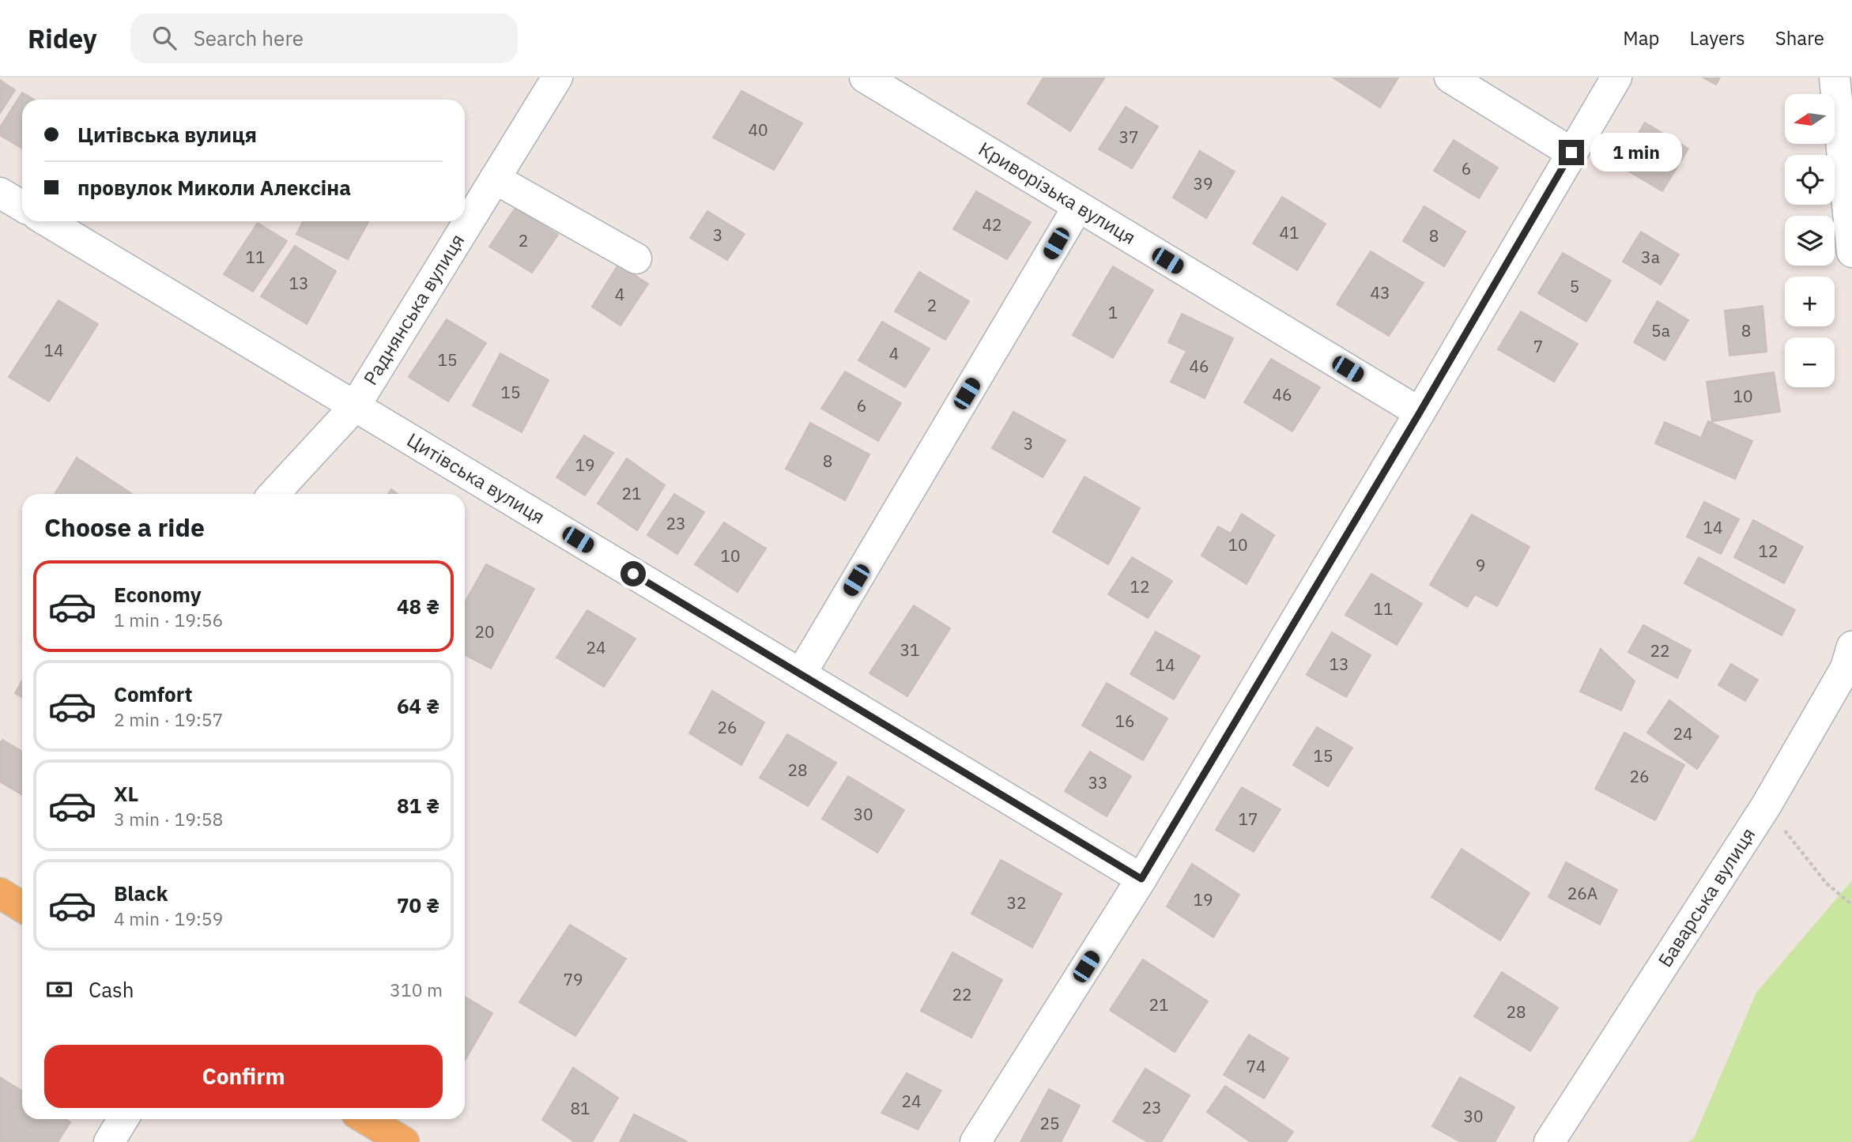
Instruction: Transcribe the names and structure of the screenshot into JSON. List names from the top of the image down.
{
  "streets": {
    "street": [
      "Криворізька вулиця",
      "Раднянська вулиця",
      "Цитівська вулиця",
      "Баварська вулиця"
    ]
  },
  "crossings": [
    ["Раднянська вулиця", "Цитівська вулиця"]
  ],
  "house_numbers": [
    "40",
    "37",
    "6",
    "39",
    "42",
    "41",
    "3",
    "8",
    "2",
    "11",
    "3а",
    "13",
    "5",
    "43",
    "4",
    "2",
    "1",
    "5а",
    "8",
    "7",
    "14",
    "4",
    "15",
    "46",
    "15",
    "46",
    "10",
    "6",
    "3",
    "8",
    "19",
    "21",
    "23",
    "14",
    "10",
    "12",
    "10",
    "9",
    "12",
    "11",
    "20",
    "24",
    "31",
    "22",
    "13",
    "14",
    "16",
    "26",
    "24",
    "15",
    "28",
    "26",
    "33",
    "30",
    "17",
    "26А",
    "19",
    "32",
    "79",
    "22",
    "21",
    "28",
    "74",
    "24",
    "23",
    "81",
    "30",
    "25"
  ],
  "north": "left",
  "page": {
    "header": "Ridey",
    "search": "Search here",
    "nav": ["Map", "Layers", "Share"],
    "map_buttons": ["+", "−"],
    "banner": ["Цитівська вулиця", "провулок Миколи Алексіна"],
    "bubble": "1 min",
    "heading": "Choose a ride",
    "list": [
      {
        "name": "Economy",
        "note": "1 min · 19:56",
        "value": "48 ₴"
      },
      {
        "name": "Comfort",
        "note": "2 min · 19:57",
        "value": "64 ₴"
      },
      {
        "name": "XL",
        "note": "3 min · 19:58",
        "value": "81 ₴"
      },
      {
        "name": "Black",
        "note": "4 min · 19:59",
        "value": "70 ₴"
      }
    ],
    "pay": ["Cash", "310 m"],
    "buttons": "Confirm"
  }
}
